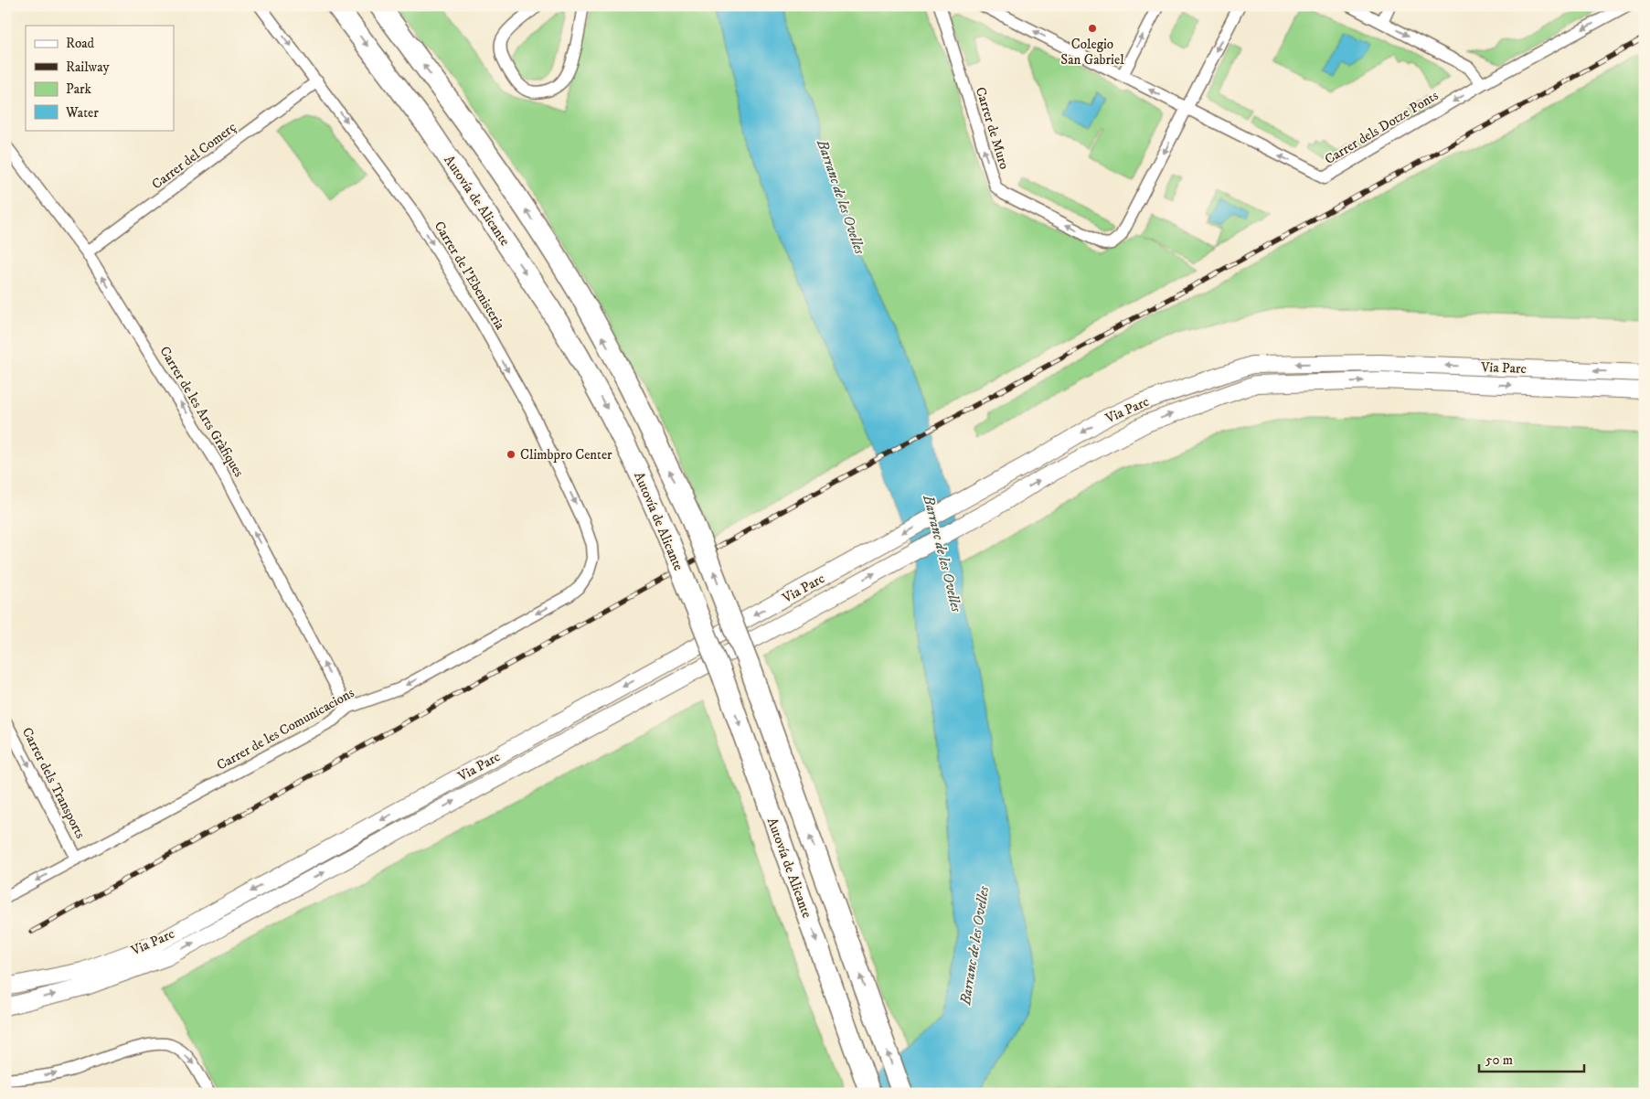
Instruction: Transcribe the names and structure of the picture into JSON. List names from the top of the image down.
{
  "streets": {
    "highway": ["Autovía de Alicante"],
    "main road": ["Via Parc"],
    "street": [
      "Carrer dels Dotze Ponts",
      "Carrer de Muro",
      "Carrer del Comerç",
      "Carrer de l'Ebenisteria",
      "Carrer de les Arts Gràfiques",
      "Carrer de les Comunicacions",
      "Carrer dels Transports"
    ]
  },
  "crossings": [
    ["Carrer dels Dotze Ponts", "Carrer de Muro"],
    ["Carrer del Comerç", "Carrer de l'Ebenisteria"],
    ["Carrer del Comerç", "Carrer de les Arts Gràfiques"],
    ["Carrer de l'Ebenisteria", "Carrer de les Comunicacions"],
    ["Carrer de les Arts Gràfiques", "Carrer de les Comunicacions"],
    ["Carrer de les Comunicacions", "Carrer dels Transports"]
  ],
  "one_way": [
    "Carrer dels Dotze Ponts",
    "Carrer de l'Ebenisteria",
    "Carrer de les Arts Gràfiques",
    "Carrer de les Comunicacions",
    "Carrer dels Transports"
  ],
  "water": ["Barranc de les Ovelles"],
  "places": ["Colegio San Gabriel", "Climbpro Center"],
  "legend": [
    "Road",
    "Railway",
    "Park",
    "Water"
  ],
  "scale_bar": "50 m"
}
